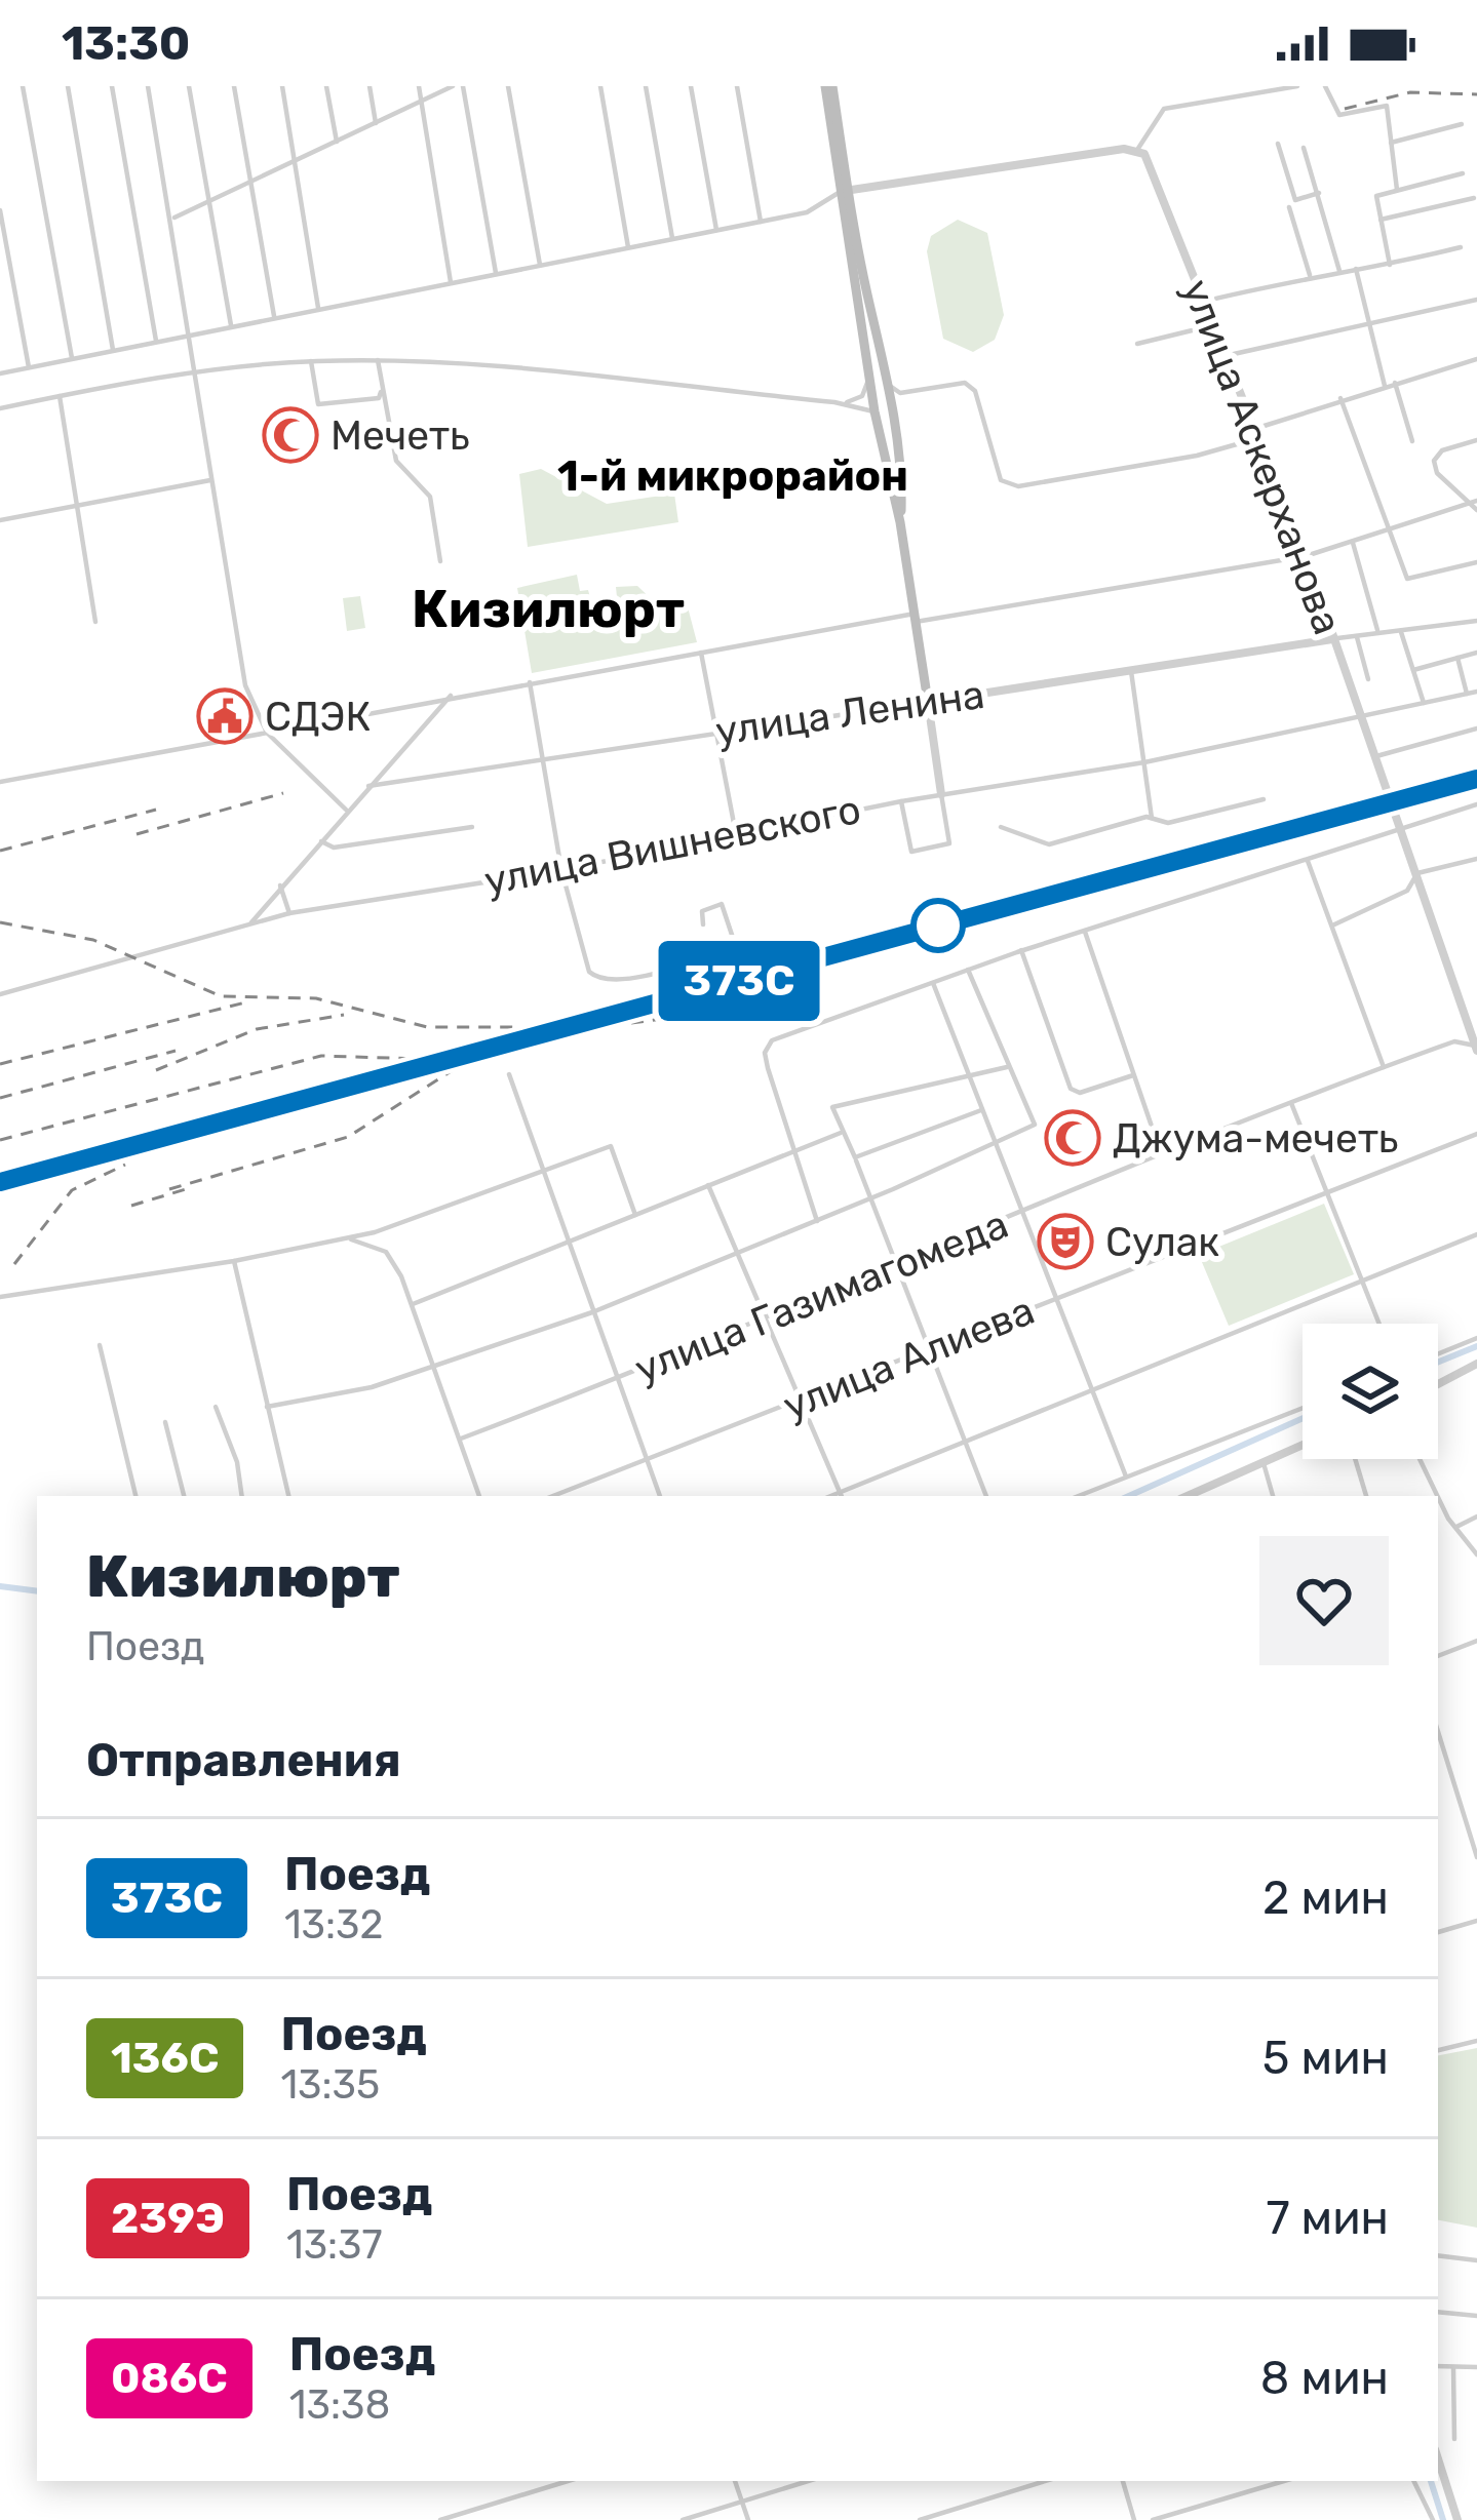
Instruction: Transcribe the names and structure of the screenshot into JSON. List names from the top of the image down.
{
  "streets": {
    "street": [
      "улица Аскерханова",
      "улица Ленина",
      "улица Вишневского",
      "улица Газимагомеда",
      "улица Алиева"
    ]
  },
  "crossings": [
    ["улица Аскерханова", "улица Ленина"]
  ],
  "districts": ["1-й микрорайон", "Кизилюрт"],
  "places": {
    "mosque": ["Мечеть", "Джума-мечеть"],
    "public building": ["СДЭК"],
    "theatre": ["Сулак"]
  },
  "page": {
    "status": "13:30",
    "on_map": "373C",
    "heading": [
      ["Кизилюрт", "Поезд"],
      "Отправления"
    ],
    "list": [
      {
        "mark": "373C",
        "name": "Поезд",
        "note": "13:32",
        "value": "2 мин"
      },
      {
        "mark": "136С",
        "name": "Поезд",
        "note": "13:35",
        "value": "5 мин"
      },
      {
        "mark": "239Э",
        "name": "Поезд",
        "note": "13:37",
        "value": "7 мин"
      },
      {
        "mark": "086С",
        "name": "Поезд",
        "note": "13:38",
        "value": "8 мин"
      }
    ]
  }
}
